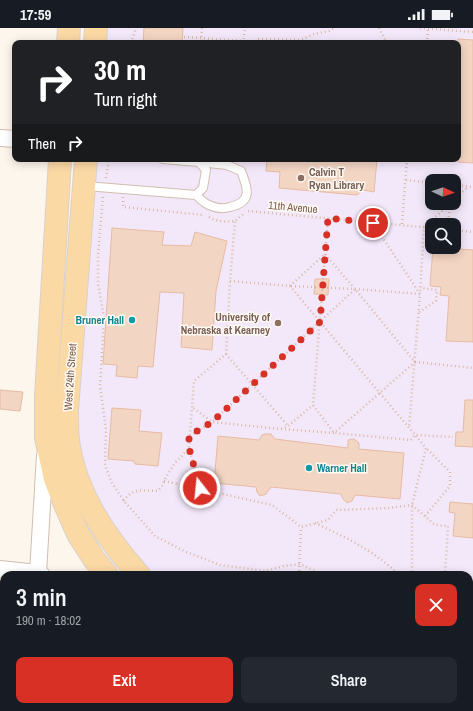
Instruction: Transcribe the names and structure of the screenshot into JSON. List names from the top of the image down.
{
  "streets": {
    "main road": ["West 24th Street"],
    "path": ["11th Avenue"]
  },
  "places": [
    "Calvin T Ryan Library",
    "Bruner Hall",
    "University of Nebraska at Kearney",
    "Warner Hall"
  ],
  "north": "right",
  "page": {
    "status": "17:59",
    "turn": ["30 m", "Turn right"],
    "then": "Then",
    "heading": ["3 min", "190 m · 18:02"],
    "buttons": ["Exit", "Share"]
  }
}
